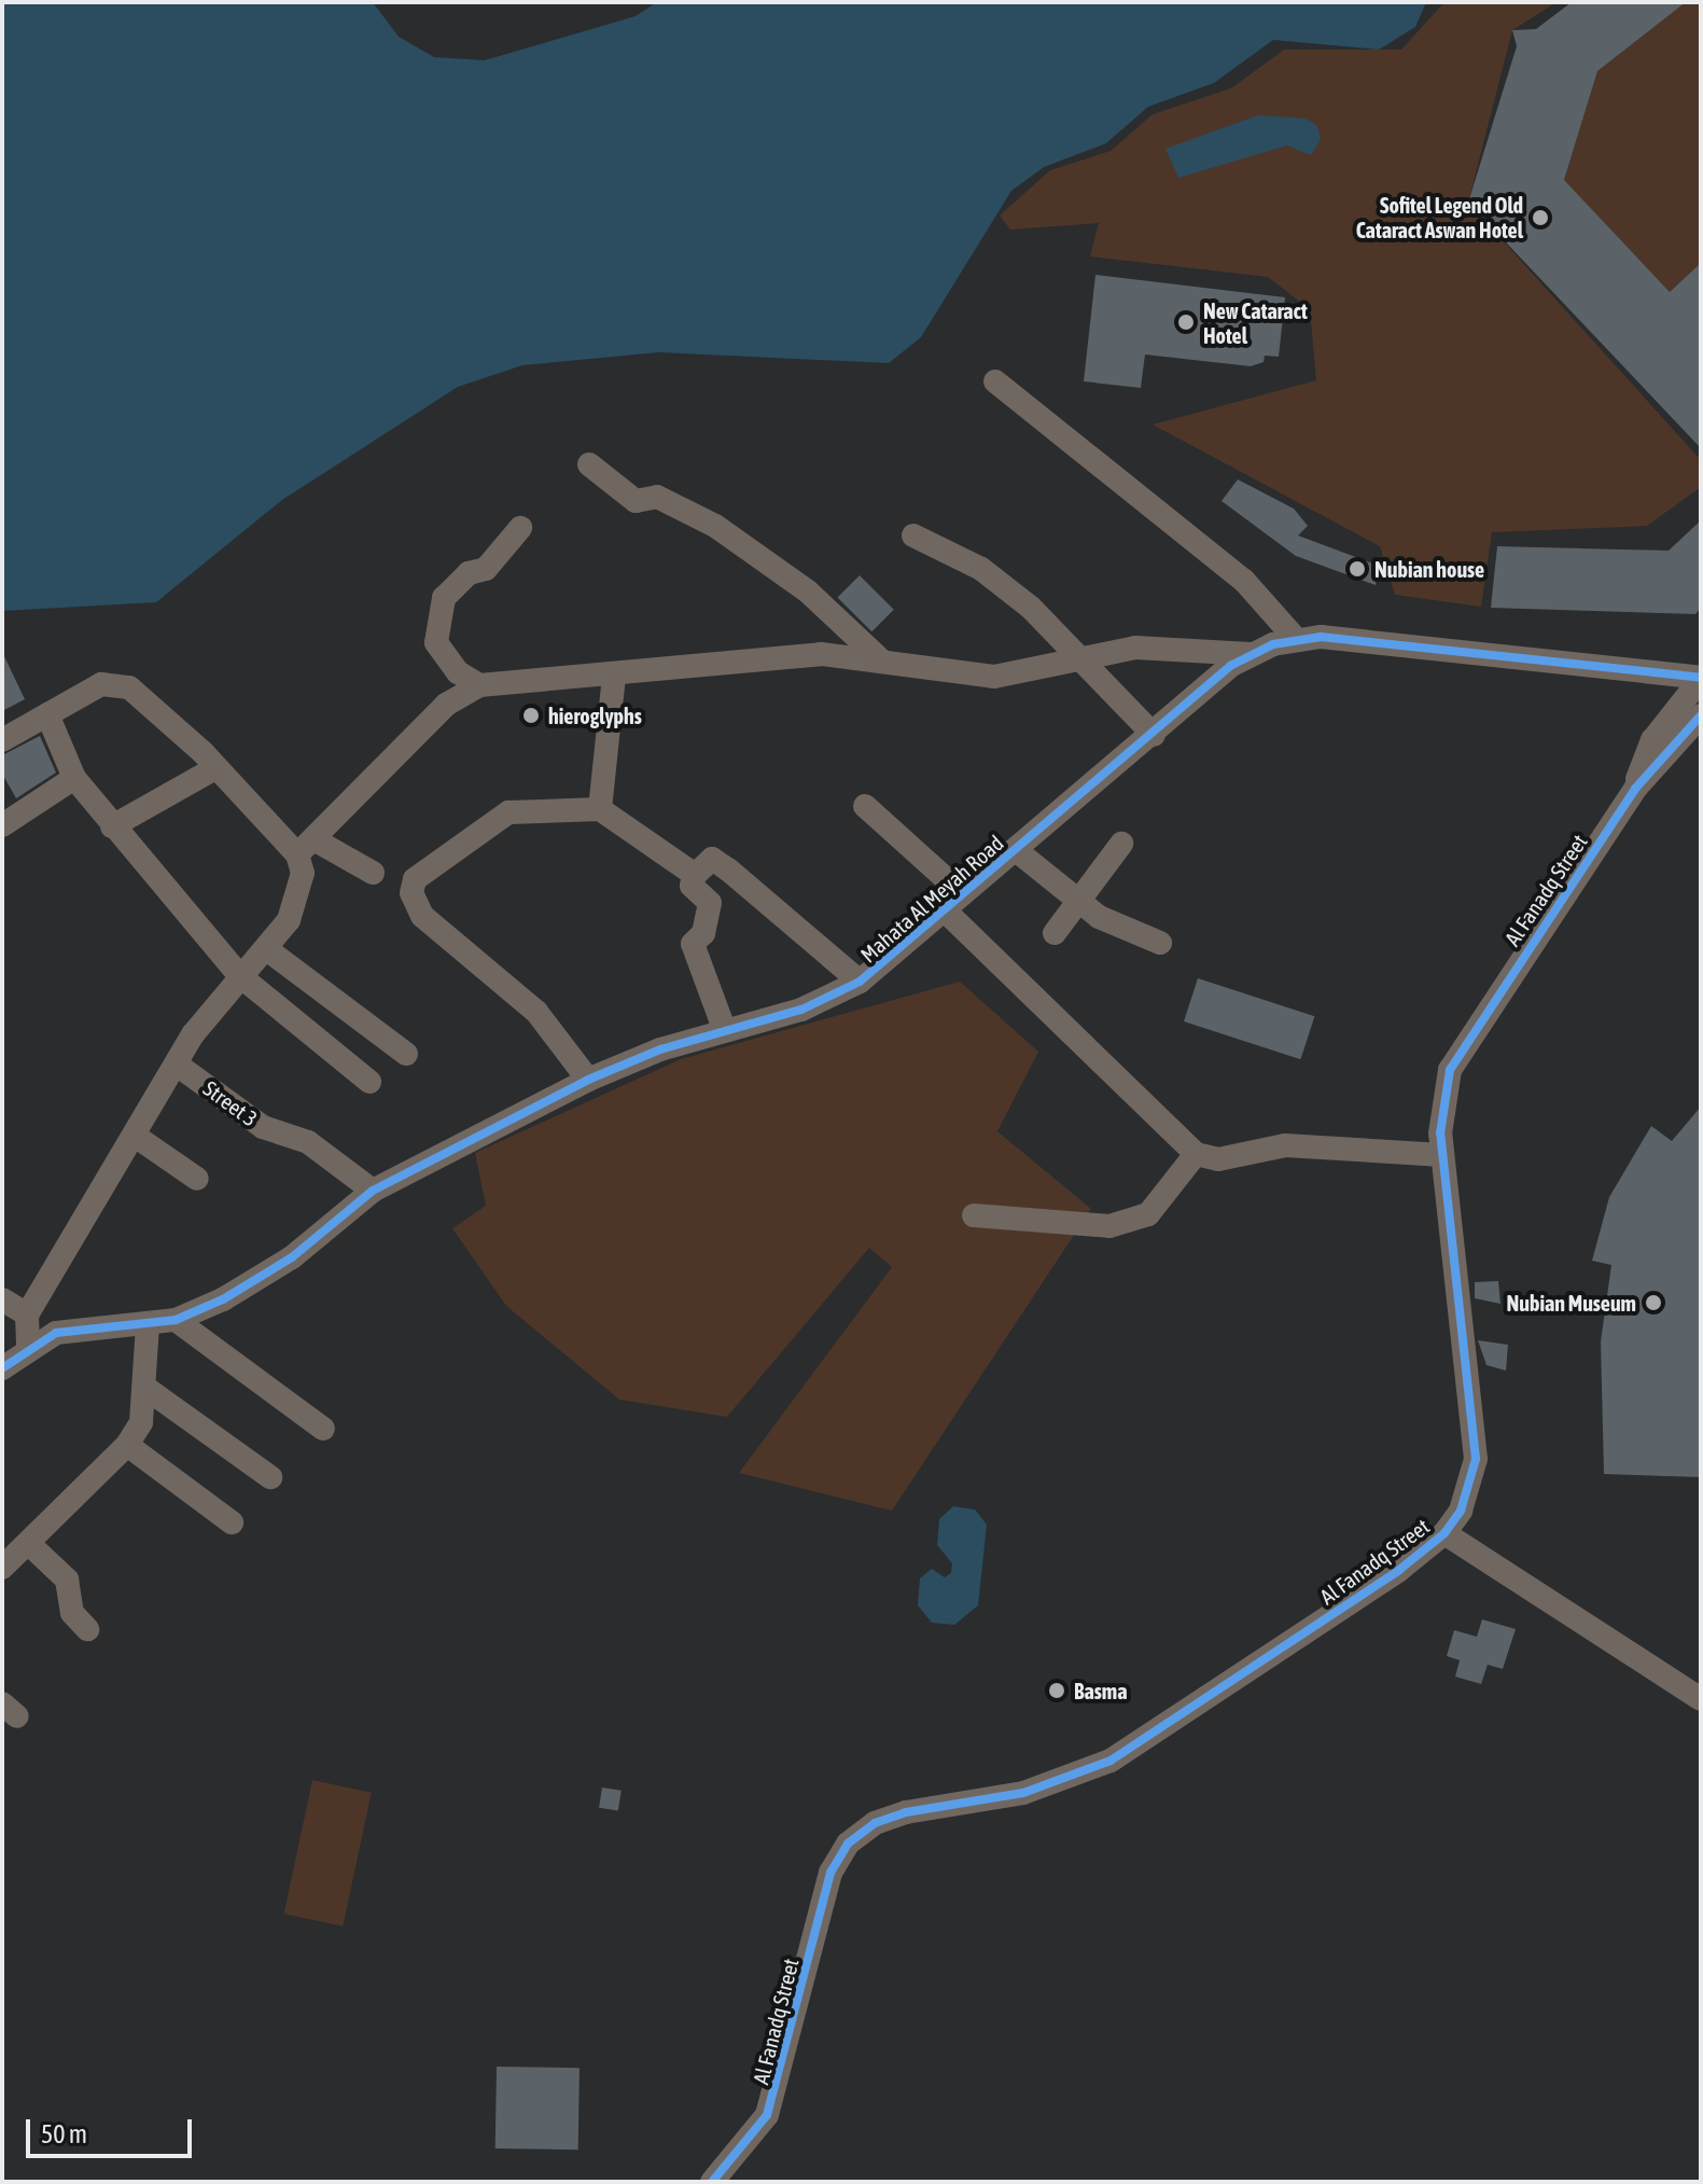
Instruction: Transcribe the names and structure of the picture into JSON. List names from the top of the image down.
{
  "streets": {
    "street": ["Al Fanadq Street", "Mahata Al Meyah Road", "Street 3"]
  },
  "crossings": [
    ["Al Fanadq Street", "Mahata Al Meyah Road"],
    ["Mahata Al Meyah Road", "Street 3"]
  ],
  "places": [
    "Sofitel Legend Old Cataract Aswan Hotel",
    "New Cataract Hotel",
    "Nubian house",
    "hieroglyphs",
    "Nubian Museum",
    "Basma"
  ],
  "scale_bar": "50 m"
}
